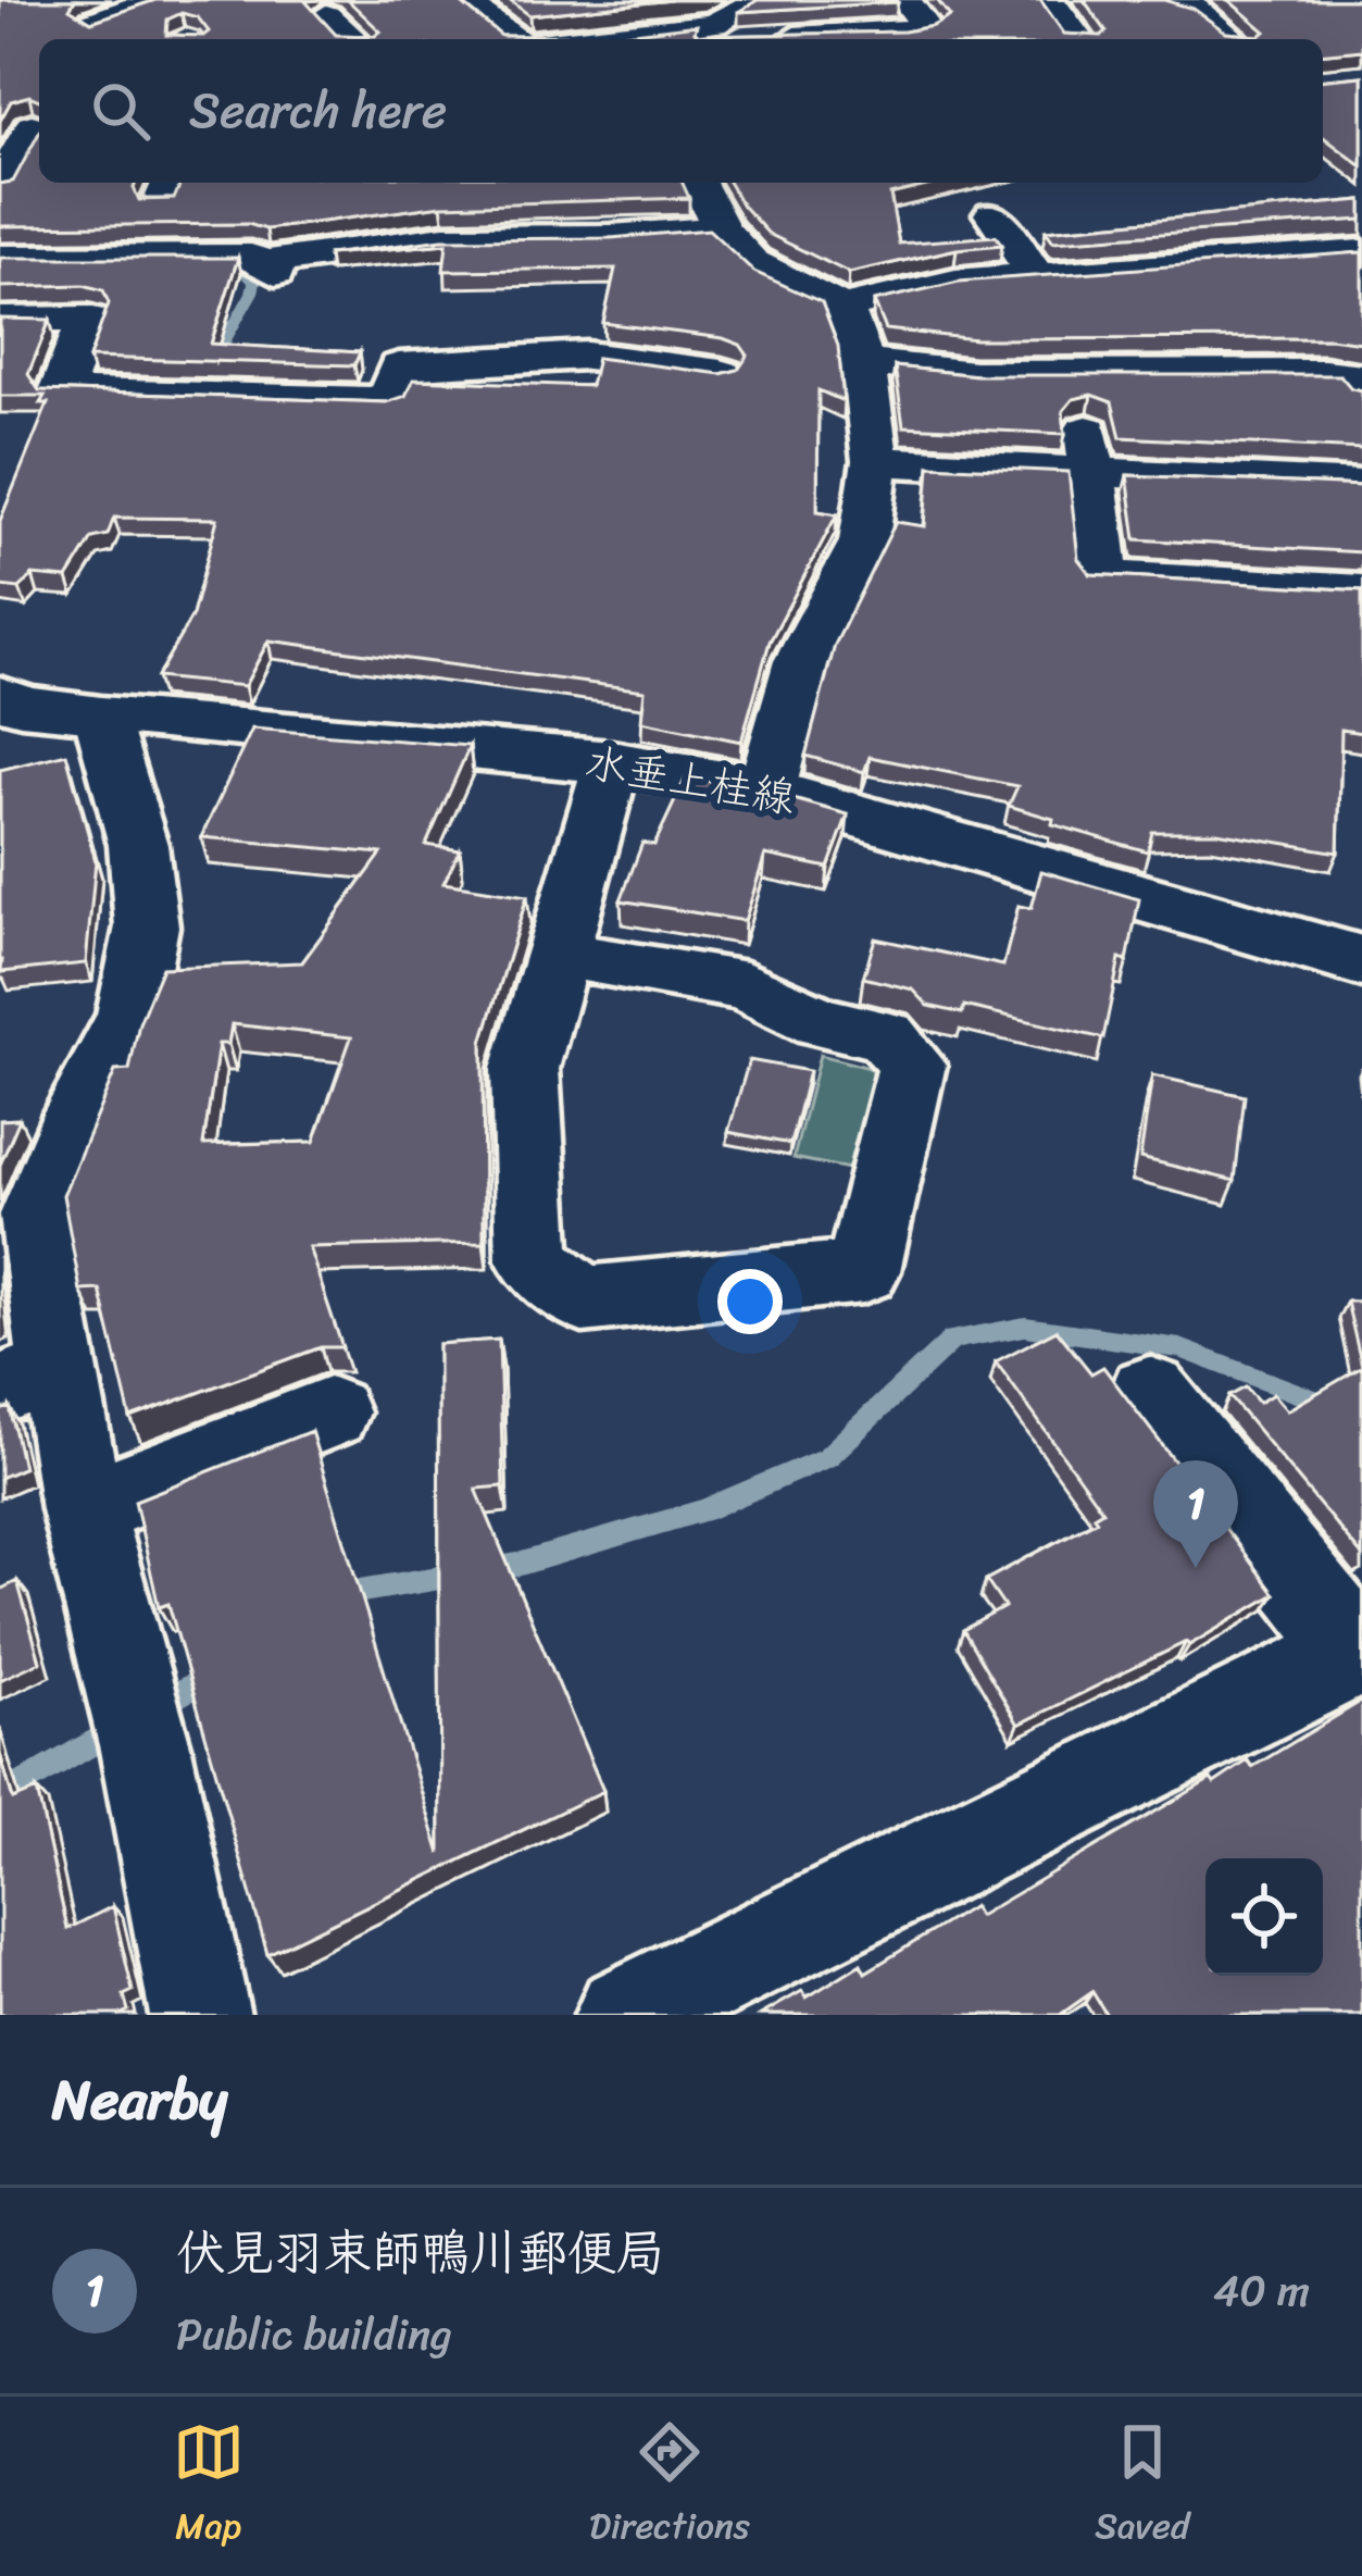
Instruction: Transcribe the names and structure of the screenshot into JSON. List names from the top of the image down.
{
  "streets": {
    "main road": ["水垂上桂線"]
  },
  "page": {
    "search": "Search here",
    "pins": "1",
    "heading": "Nearby",
    "list": [
      {
        "mark": "1",
        "name": "伏見羽束師鴨川郵便局",
        "note": "Public building",
        "value": "40 m"
      }
    ],
    "nav": ["Map", "Directions", "Saved"]
  }
}
